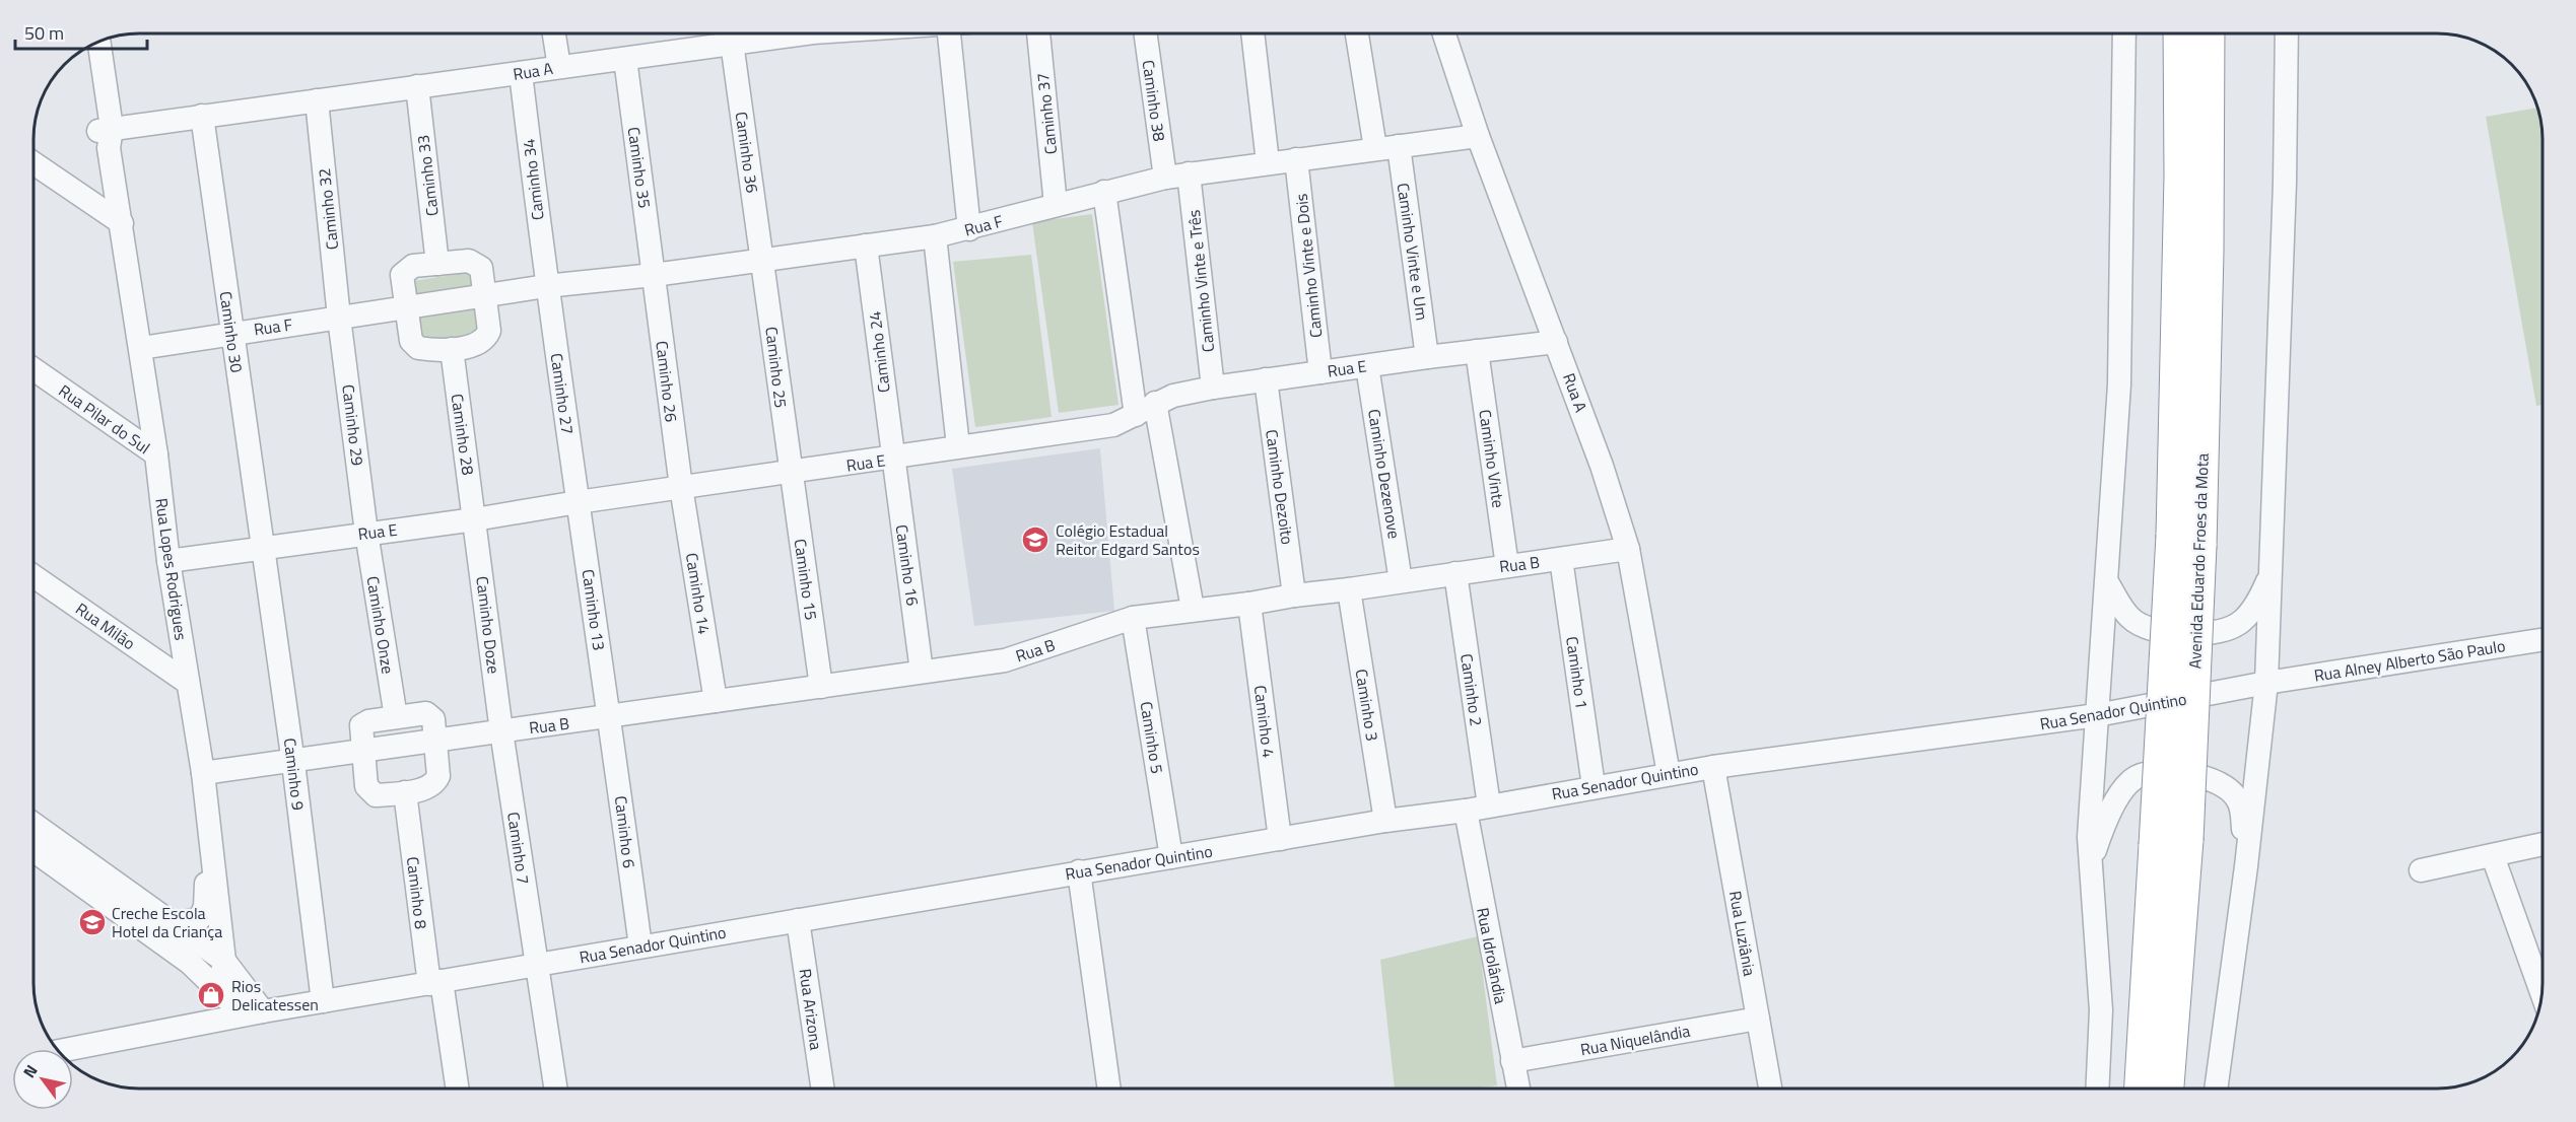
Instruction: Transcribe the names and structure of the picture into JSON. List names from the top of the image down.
{
  "streets": {
    "highway": ["Avenida Eduardo Froes da Mota"],
    "street": [
      "Rua A",
      "Caminho 38",
      "Caminho 37",
      "Caminho 36",
      "Caminho 35",
      "Caminho 33",
      "Caminho 34",
      "Caminho 32",
      "Rua F",
      "Caminho Vinte e Um",
      "Caminho Vinte e Dois",
      "Caminho Vinte e Três",
      "Caminho 30",
      "Caminho 24",
      "Caminho 25",
      "Rua E",
      "Caminho 26",
      "Caminho 27",
      "Rua Pilar do Sul",
      "Caminho 29",
      "Caminho 28",
      "Caminho Vinte",
      "Caminho Dezenove",
      "Caminho Dezoito",
      "Rua B",
      "Caminho 16",
      "Rua Lopes Rodrigues",
      "Caminho 15",
      "Caminho 14",
      "Caminho 13",
      "Caminho Onze",
      "Caminho Doze",
      "Rua Milão",
      "Rua Alney Alberto São Paulo",
      "Caminho 1",
      "Caminho 2",
      "Caminho 3",
      "Rua Senador Quintino",
      "Caminho 4",
      "Caminho 5",
      "Caminho 9",
      "Caminho 6",
      "Caminho 7",
      "Caminho 8",
      "Rua Luziânia",
      "Rua Idrolândia",
      "Rua Arizona",
      "Rua Niquelândia"
    ]
  },
  "crossings": [
    ["Rua A", "Caminho 36"],
    ["Rua A", "Caminho 35"],
    ["Rua A", "Caminho 33"],
    ["Rua A", "Caminho 34"],
    ["Rua A", "Caminho 32"],
    ["Rua A", "Rua F"],
    ["Rua A", "Caminho 30"],
    ["Rua A", "Rua E"],
    ["Rua A", "Rua B"],
    ["Rua A", "Rua Lopes Rodrigues"],
    ["Rua A", "Rua Senador Quintino"],
    ["Caminho 38", "Rua F"],
    ["Caminho 37", "Rua F"],
    ["Caminho 36", "Rua F"],
    ["Caminho 36", "Caminho 25"],
    ["Caminho 35", "Rua F"],
    ["Caminho 35", "Caminho 26"],
    ["Caminho 34", "Rua F"],
    ["Caminho 34", "Caminho 27"],
    ["Caminho 32", "Rua F"],
    ["Caminho 32", "Caminho 29"],
    ["Rua F", "Caminho Vinte e Um"],
    ["Rua F", "Caminho Vinte e Dois"],
    ["Rua F", "Caminho Vinte e Três"],
    ["Rua F", "Caminho 30"],
    ["Rua F", "Caminho 24"],
    ["Rua F", "Caminho 25"],
    ["Rua F", "Caminho 26"],
    ["Rua F", "Caminho 27"],
    ["Rua F", "Caminho 29"],
    ["Rua F", "Rua Lopes Rodrigues"],
    ["Caminho Vinte e Um", "Rua E"],
    ["Caminho Vinte e Dois", "Rua E"],
    ["Caminho Vinte e Três", "Rua E"],
    ["Caminho 30", "Rua E"],
    ["Caminho 30", "Caminho 9"],
    ["Caminho 24", "Rua E"],
    ["Caminho 24", "Caminho 16"],
    ["Caminho 25", "Rua E"],
    ["Caminho 25", "Caminho 15"],
    ["Rua E", "Caminho 26"],
    ["Rua E", "Caminho 27"],
    ["Rua E", "Caminho 29"],
    ["Rua E", "Caminho 28"],
    ["Rua E", "Caminho Vinte"],
    ["Rua E", "Caminho Dezenove"],
    ["Rua E", "Caminho Dezoito"],
    ["Rua E", "Caminho 16"],
    ["Rua E", "Rua Lopes Rodrigues"],
    ["Rua E", "Caminho 15"],
    ["Rua E", "Caminho 14"],
    ["Rua E", "Caminho 13"],
    ["Rua E", "Caminho Onze"],
    ["Rua E", "Caminho Doze"],
    ["Rua E", "Caminho 9"],
    ["Caminho 26", "Caminho 14"],
    ["Caminho 27", "Caminho 13"],
    ["Rua Pilar do Sul", "Rua Lopes Rodrigues"],
    ["Caminho 29", "Caminho Onze"],
    ["Caminho 28", "Caminho Doze"],
    ["Caminho Vinte", "Rua B"],
    ["Caminho Dezenove", "Rua B"],
    ["Caminho Dezoito", "Rua B"],
    ["Rua B", "Caminho 16"],
    ["Rua B", "Caminho 15"],
    ["Rua B", "Caminho 14"],
    ["Rua B", "Caminho 13"],
    ["Rua B", "Caminho Doze"],
    ["Rua B", "Caminho 1"],
    ["Rua B", "Caminho 2"],
    ["Rua B", "Caminho 3"],
    ["Rua B", "Caminho 4"],
    ["Rua B", "Caminho 5"],
    ["Rua B", "Caminho 6"],
    ["Rua B", "Caminho 7"],
    ["Rua Lopes Rodrigues", "Rua Milão"],
    ["Caminho 13", "Caminho 6"],
    ["Caminho Doze", "Caminho 7"],
    ["Rua Alney Alberto São Paulo", "Rua Senador Quintino"],
    ["Caminho 1", "Rua Senador Quintino"],
    ["Caminho 2", "Rua Senador Quintino"],
    ["Caminho 3", "Rua Senador Quintino"],
    ["Rua Senador Quintino", "Caminho 4"],
    ["Rua Senador Quintino", "Caminho 5"],
    ["Rua Senador Quintino", "Caminho 9"],
    ["Rua Senador Quintino", "Caminho 6"],
    ["Rua Senador Quintino", "Caminho 7"],
    ["Rua Senador Quintino", "Caminho 8"],
    ["Rua Senador Quintino", "Rua Luziânia"],
    ["Rua Senador Quintino", "Rua Idrolândia"],
    ["Rua Senador Quintino", "Rua Arizona"],
    ["Rua Luziânia", "Rua Niquelândia"],
    ["Rua Idrolândia", "Rua Niquelândia"]
  ],
  "places": {
    "school or university": ["Colégio Estadual Reitor Edgard Santos", "Creche Escola Hotel da Criança"],
    "shop": ["Rios Delicatessen"]
  },
  "scale_bar": "50 m",
  "north": "top left"
}
